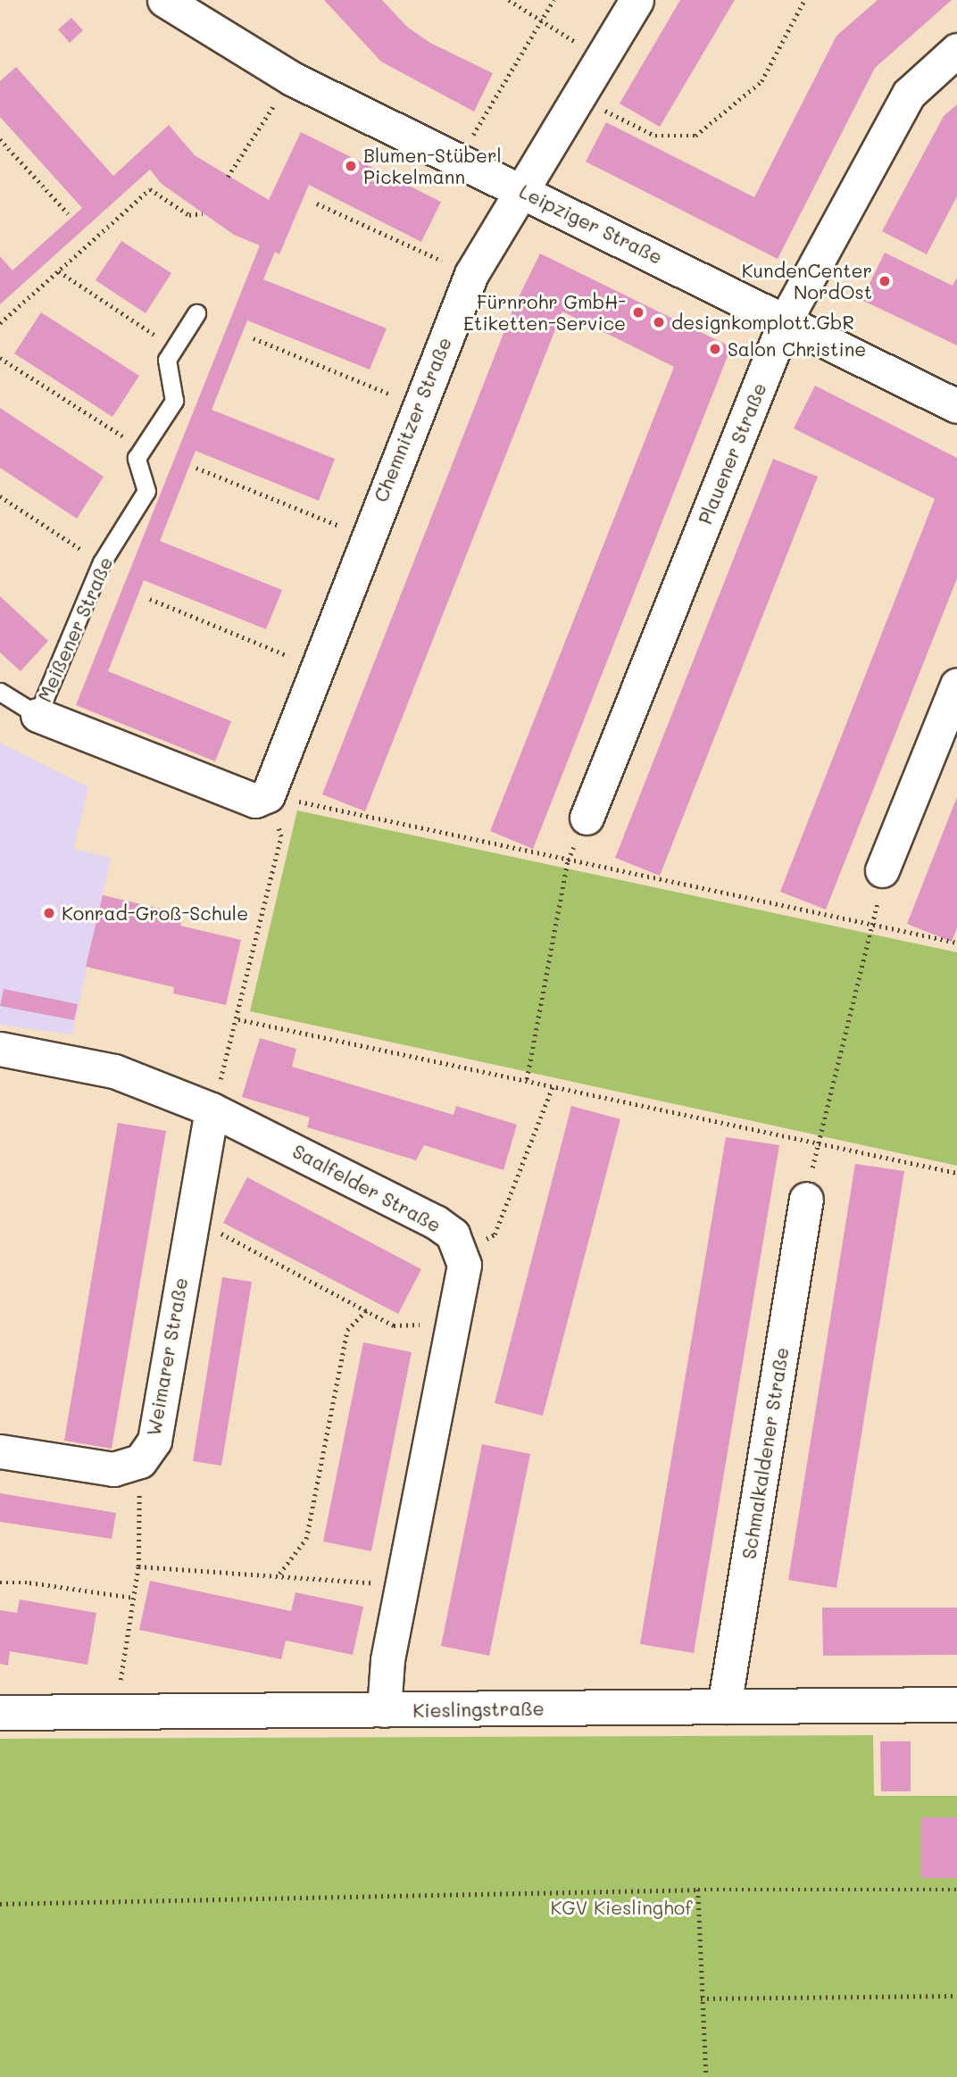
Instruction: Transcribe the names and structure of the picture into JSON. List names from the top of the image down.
{
  "streets": {
    "street": [
      "Leipziger Straße",
      "Chemnitzer Straße",
      "Plauener Straße",
      "Meißener Straße",
      "Saalfelder Straße",
      "Weimarer Straße",
      "Schmalkaldener Straße",
      "Kieslingstraße"
    ]
  },
  "crossings": [
    ["Leipziger Straße", "Chemnitzer Straße"],
    ["Leipziger Straße", "Plauener Straße"],
    ["Chemnitzer Straße", "Meißener Straße"],
    ["Saalfelder Straße", "Weimarer Straße"],
    ["Saalfelder Straße", "Kieslingstraße"],
    ["Schmalkaldener Straße", "Kieslingstraße"]
  ],
  "parks": ["KGV Kieslinghof"],
  "places": [
    "Blumen-Stüberl Pickelmann",
    "KundenCenter NordOst",
    "Fürnrohr GmbH- Etiketten-Service",
    "designkomplott.GbR",
    "Salon Christine",
    "Konrad-Groß-Schule"
  ]
}
